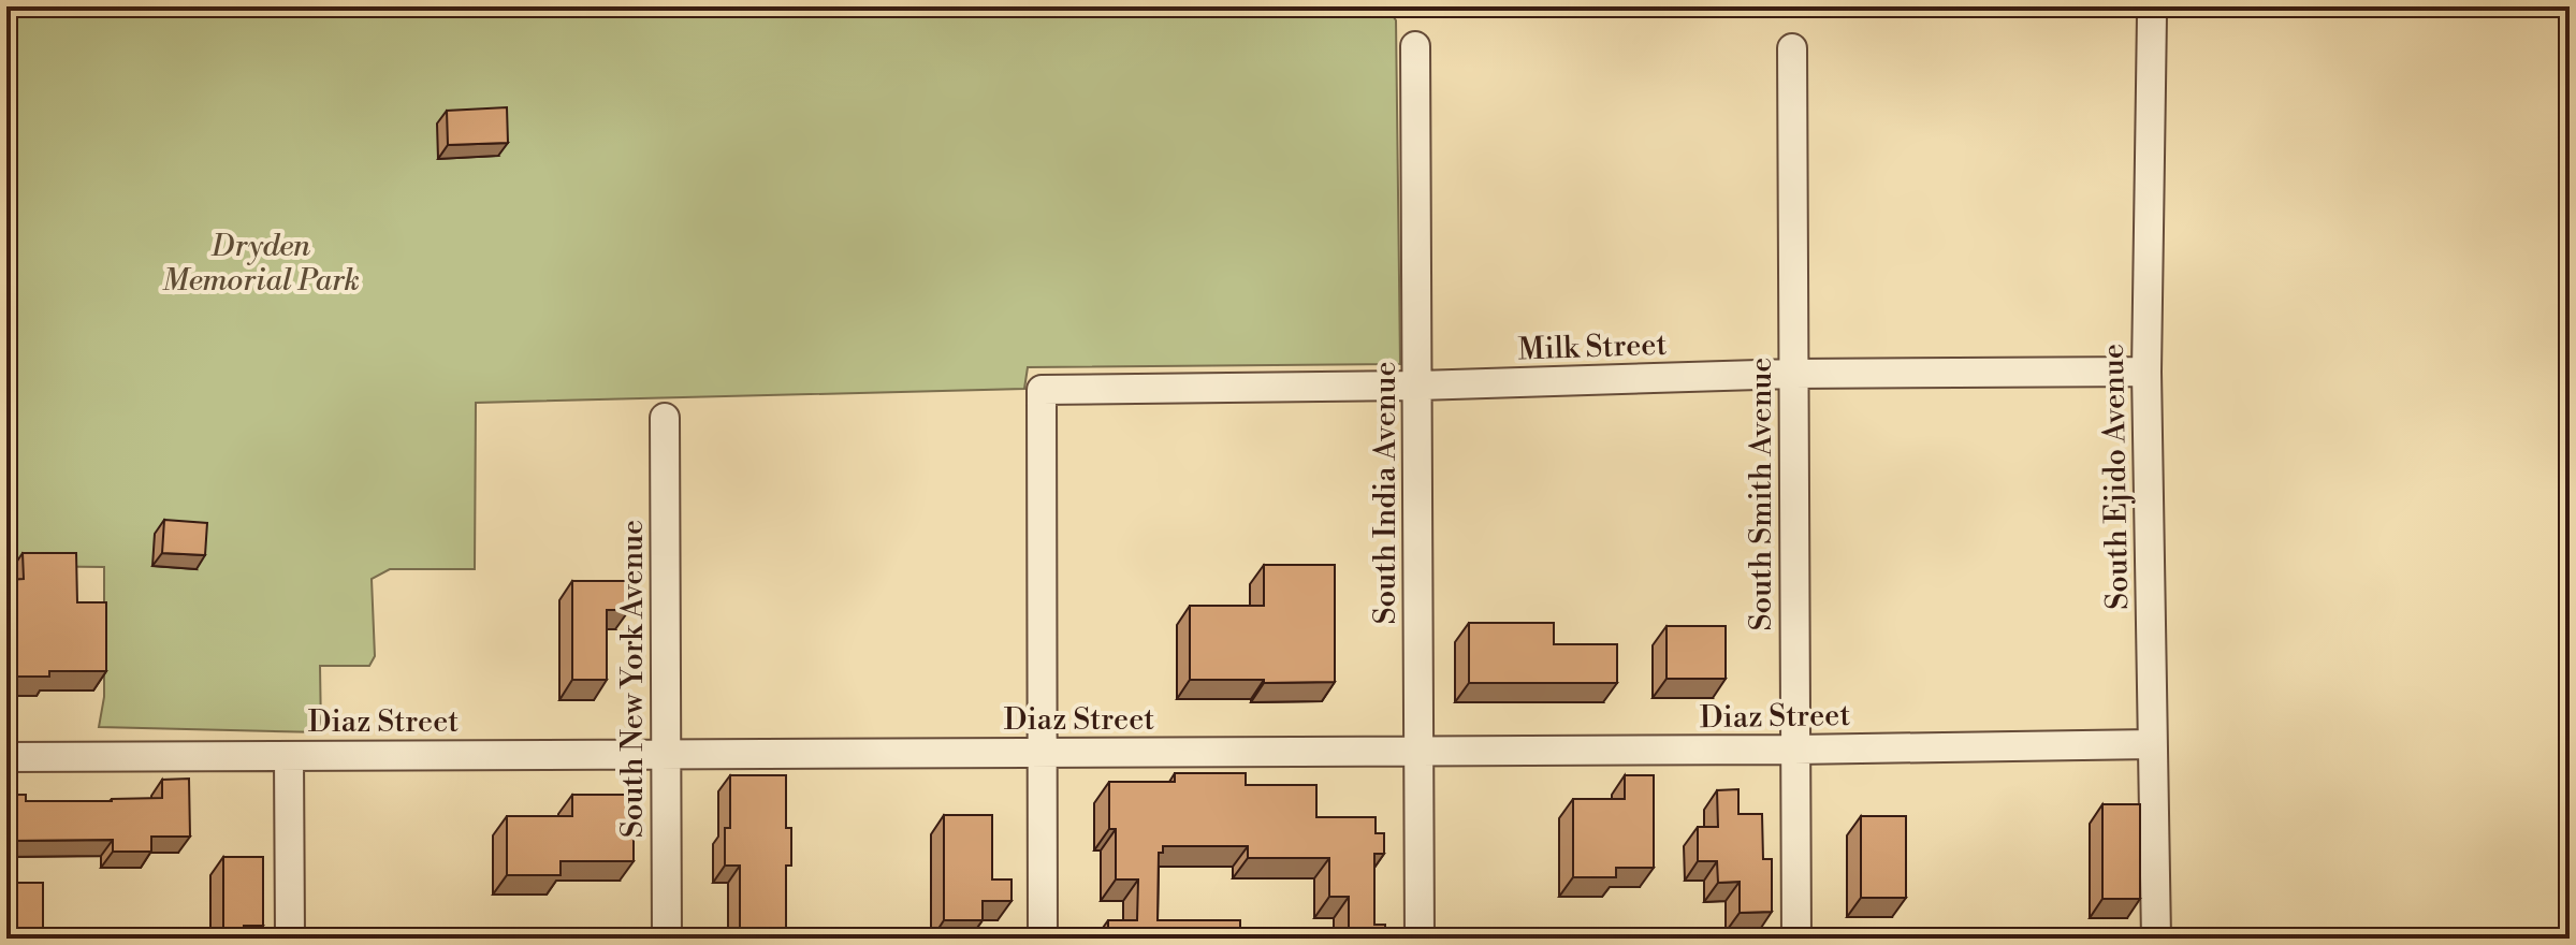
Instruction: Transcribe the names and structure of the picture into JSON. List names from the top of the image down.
{
  "streets": {
    "street": [
      "Milk Street",
      "South Ejido Avenue",
      "South India Avenue",
      "South Smith Avenue",
      "South New York Avenue",
      "Diaz Street"
    ]
  },
  "crossings": [
    ["Milk Street", "South Ejido Avenue"],
    ["Milk Street", "South India Avenue"],
    ["Milk Street", "South Smith Avenue"],
    ["Milk Street", "Diaz Street"],
    ["South Ejido Avenue", "Diaz Street"],
    ["South India Avenue", "Diaz Street"],
    ["South Smith Avenue", "Diaz Street"],
    ["South New York Avenue", "Diaz Street"]
  ],
  "parks": ["Dryden Memorial Park"]
}
